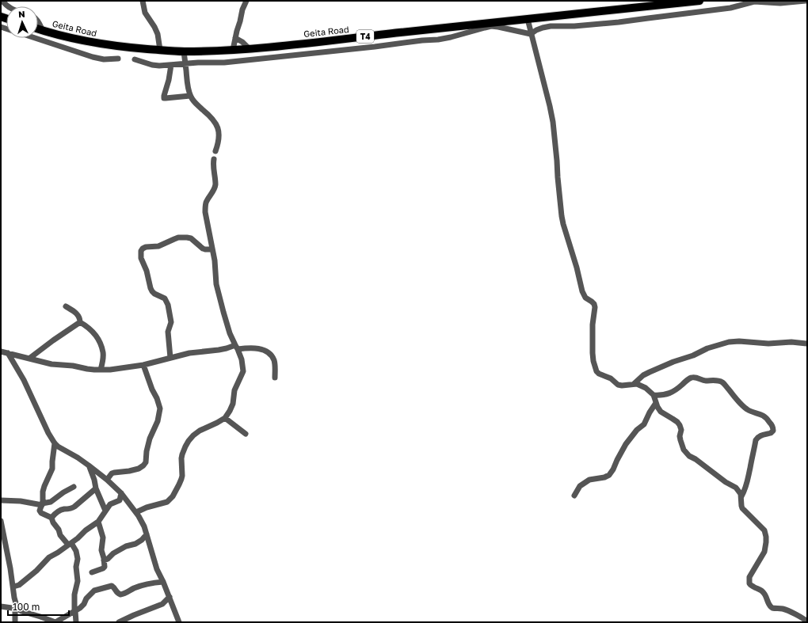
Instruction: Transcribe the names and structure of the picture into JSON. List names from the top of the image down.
{
  "streets": {
    "highway": ["Geita Road", "T4"]
  },
  "scale_bar": "100 m",
  "north": "top"
}
